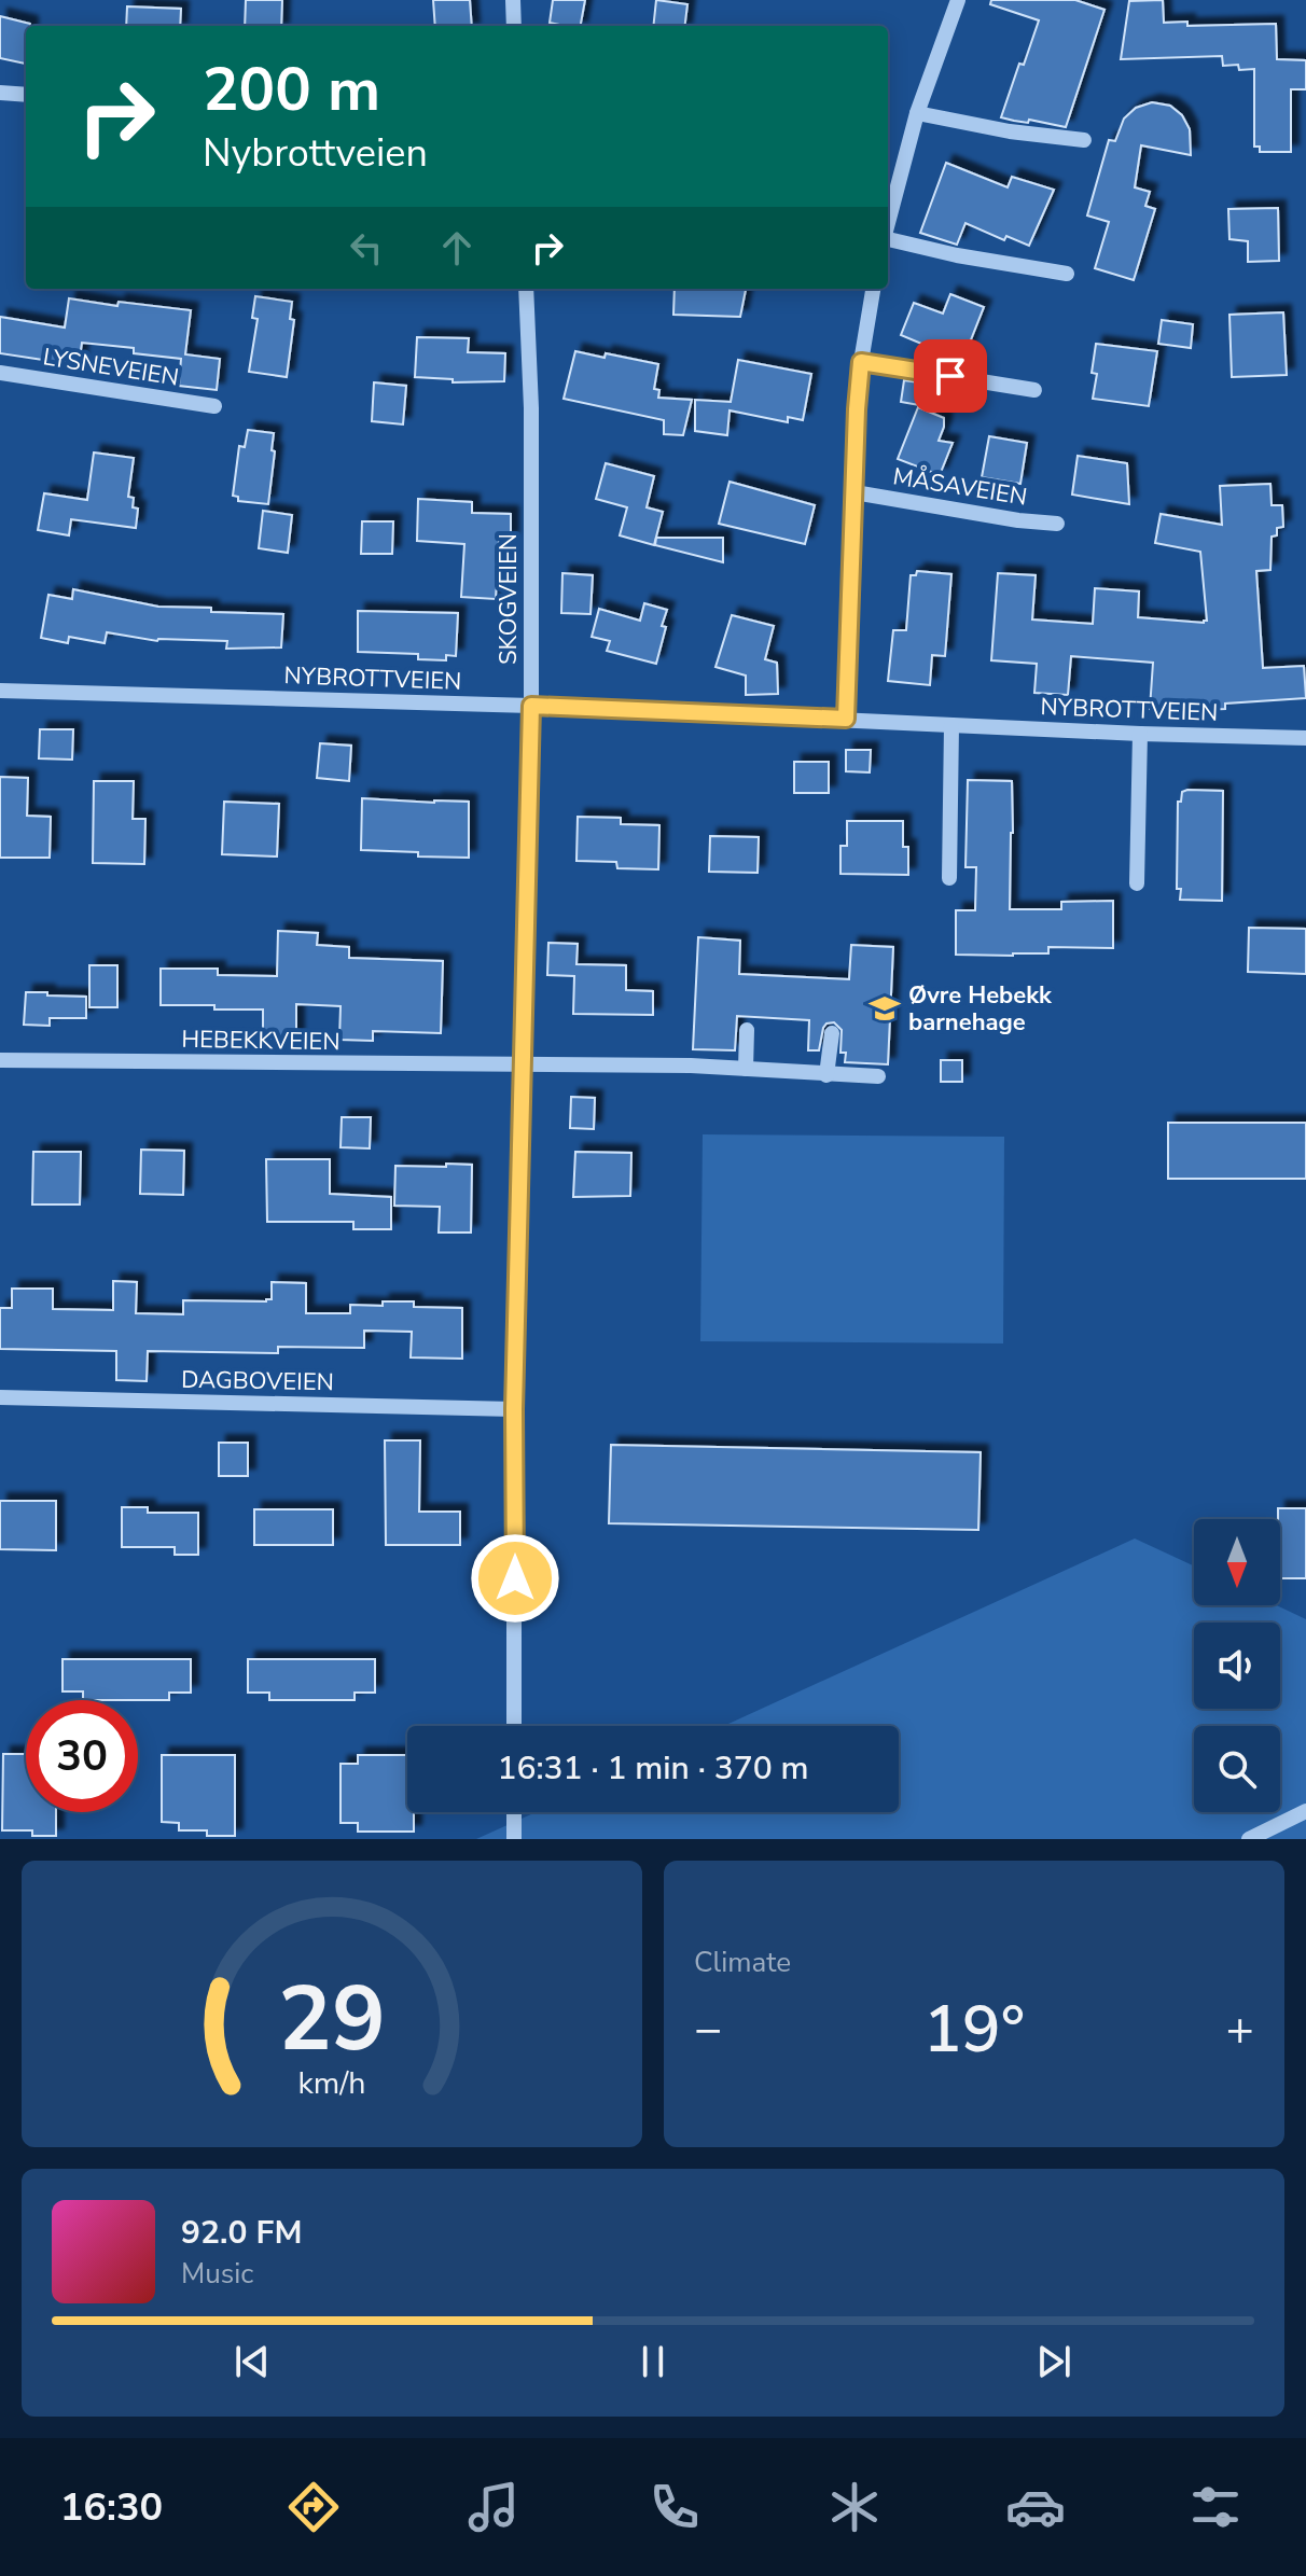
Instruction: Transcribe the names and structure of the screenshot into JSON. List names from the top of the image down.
{
  "streets": {
    "street": [
      "LYSNEVEIEN",
      "MÅSAVEIEN",
      "SKOGVEIEN",
      "NYBROTTVEIEN",
      "HEBEKKVEIEN",
      "DAGBOVEIEN"
    ]
  },
  "crossings": [
    ["SKOGVEIEN", "NYBROTTVEIEN"],
    ["SKOGVEIEN", "HEBEKKVEIEN"],
    ["SKOGVEIEN", "DAGBOVEIEN"]
  ],
  "places": {
    "school or university": ["Øvre Hebekk barnehage"]
  },
  "north": "bottom",
  "page": {
    "turn": ["200 m", "Nybrottveien"],
    "limit": "30",
    "trip": "16:31 · 1 min · 370 m",
    "tile": "Climate",
    "heat": ["−", "19°", "+"],
    "song": ["92.0 FM", "Music"],
    "tabs": "16:30",
    "gauge": ["29", "km/h"]
  }
}
